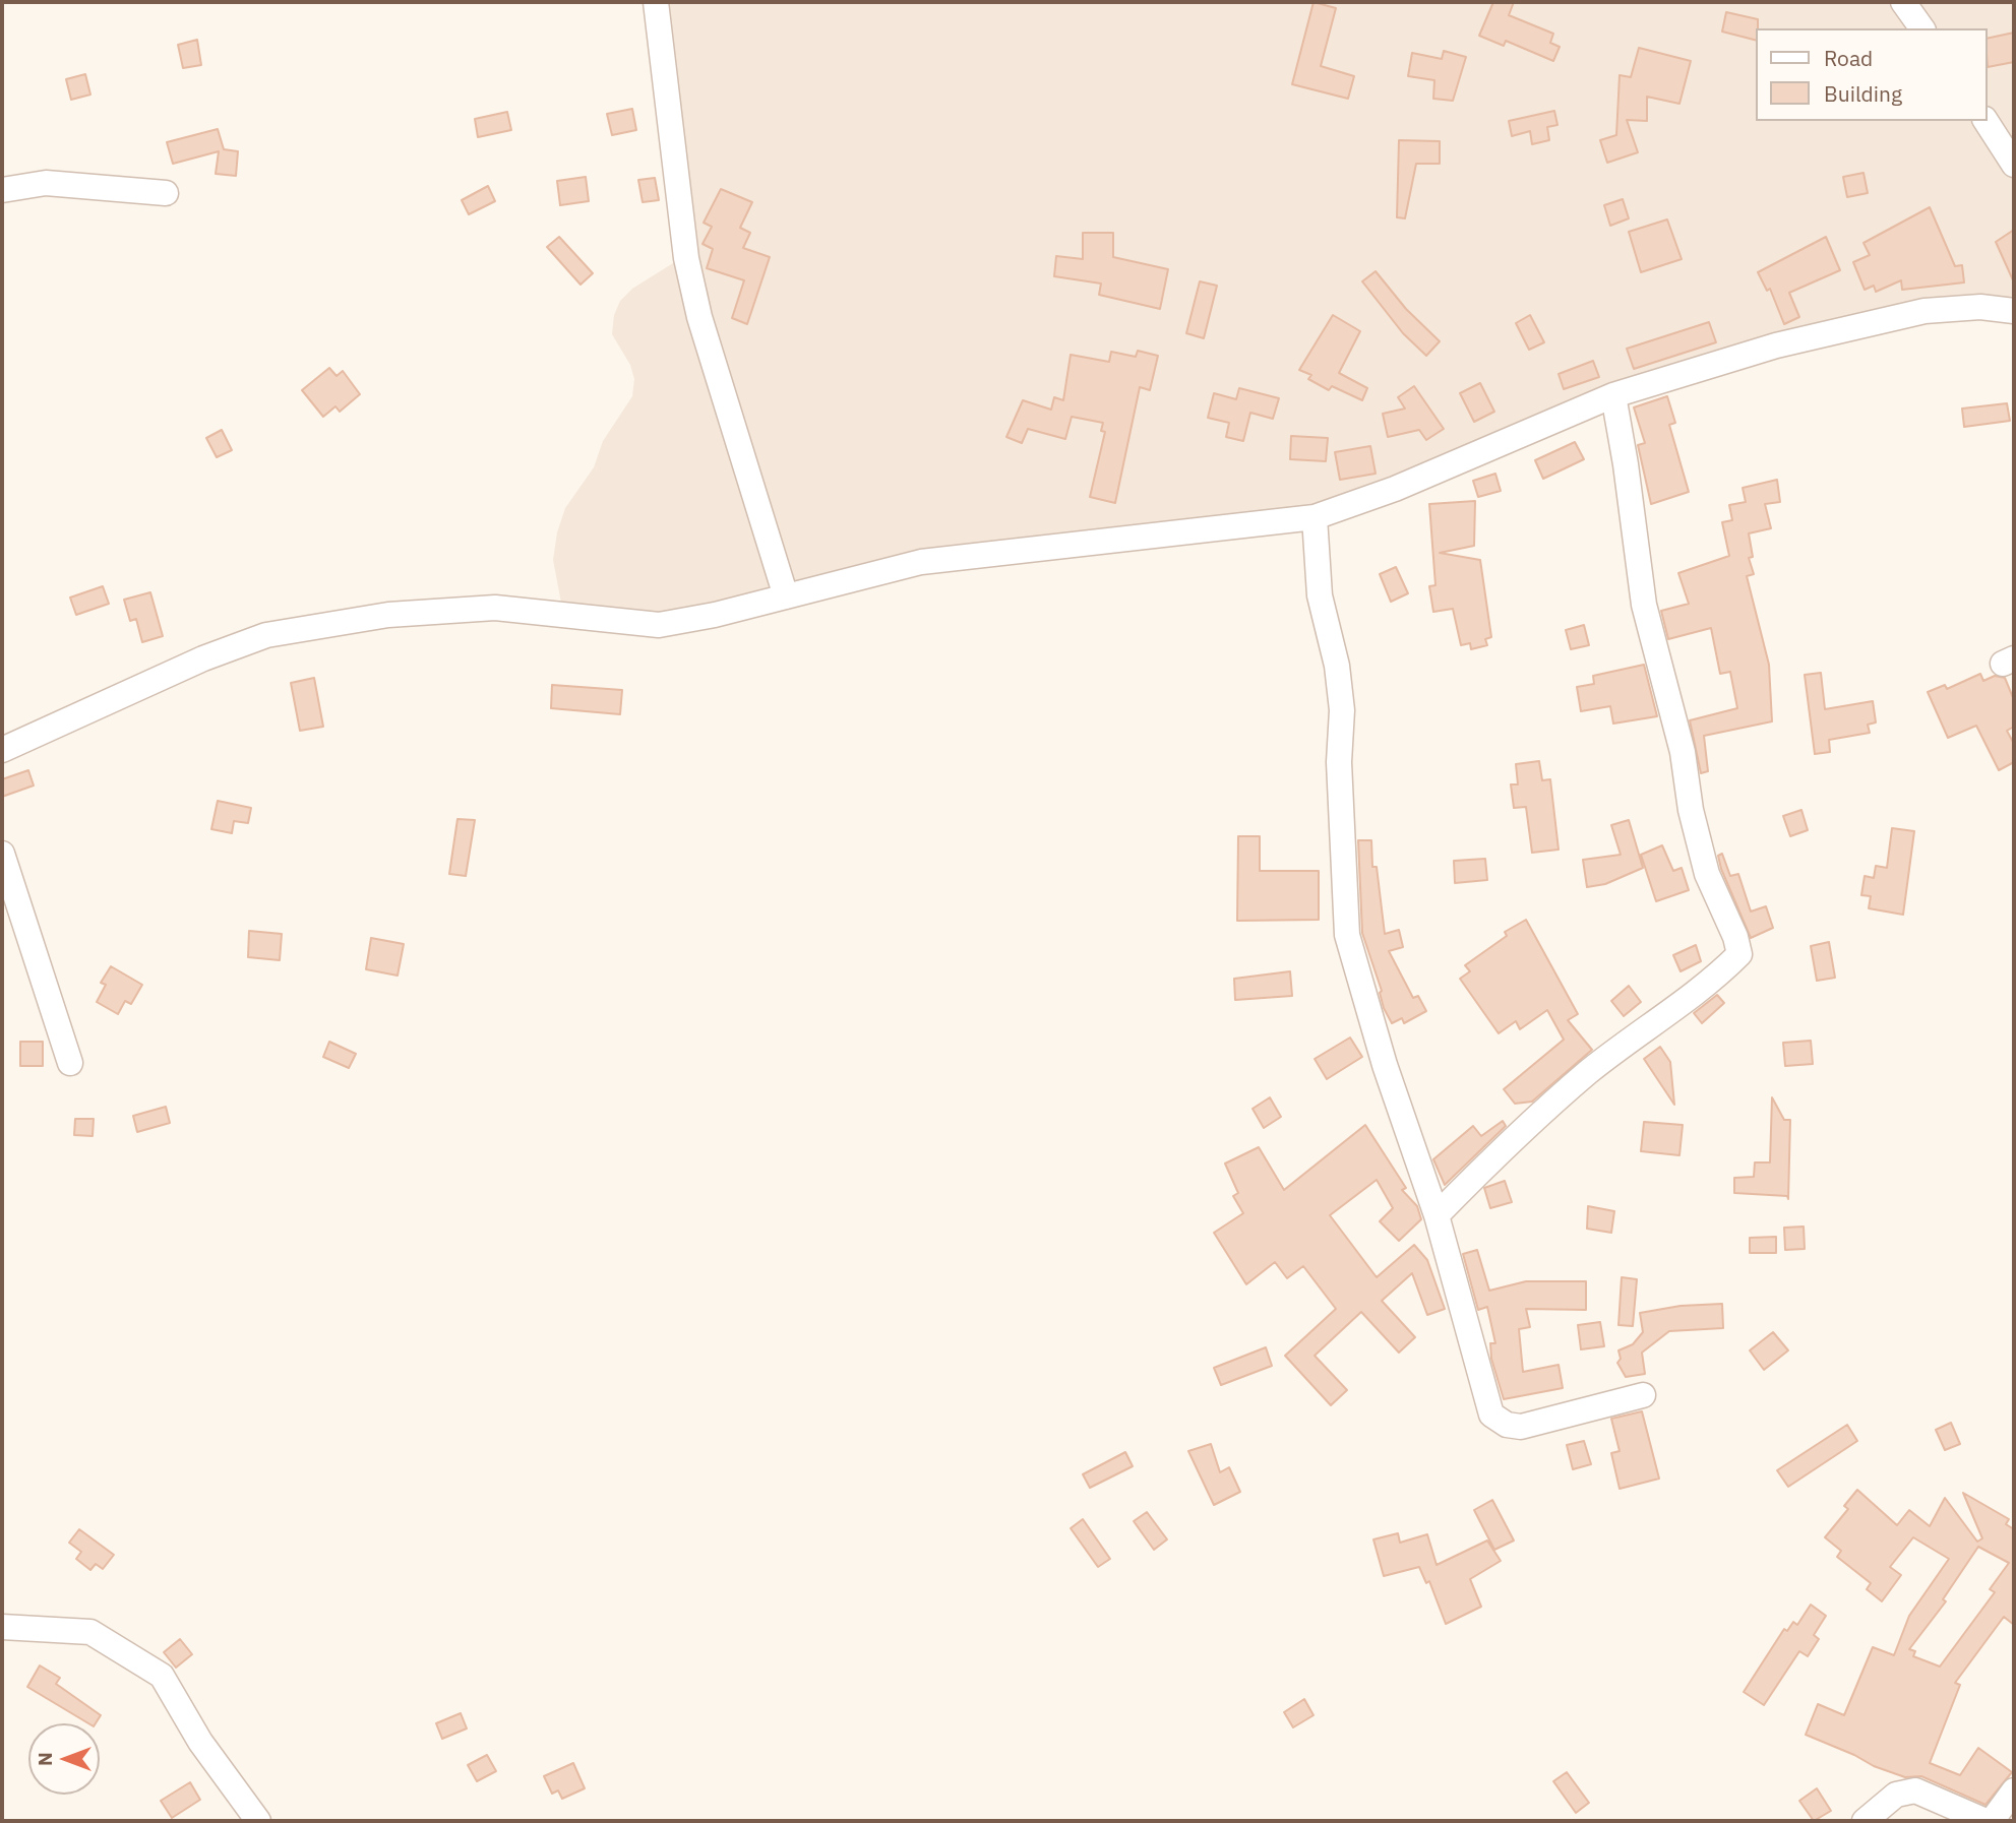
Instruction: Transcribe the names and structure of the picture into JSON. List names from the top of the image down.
{
  "legend": ["Road", "Building"],
  "north": "left"
}
